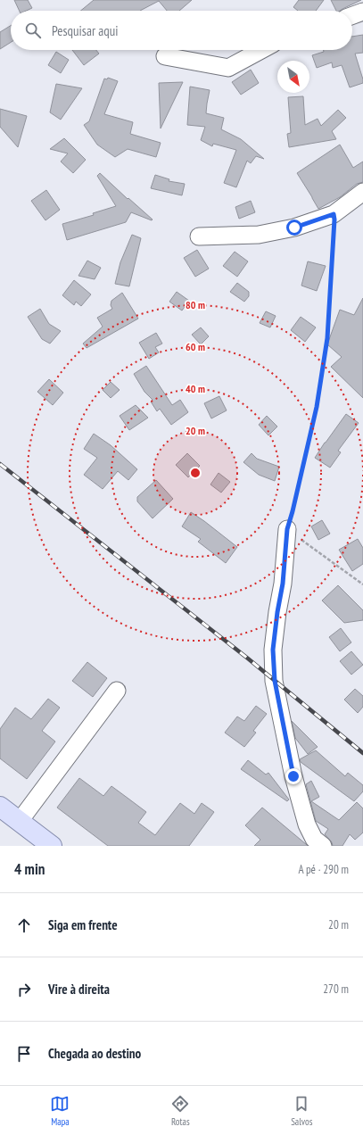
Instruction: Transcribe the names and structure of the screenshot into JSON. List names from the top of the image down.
{
  "north": "bottom right",
  "page": {
    "search": "Pesquisar aqui",
    "heading": ["4 min", "A pé · 290 m"],
    "list": [
      ["Siga em frente", "20 m"],
      ["Vire à direita", "270 m"],
      "Chegada ao destino"
    ],
    "nav": ["Mapa", "Rotas", "Salvos"]
  },
  "rings": [
    "80 m",
    "60 m",
    "40 m",
    "20 m"
  ]
}
